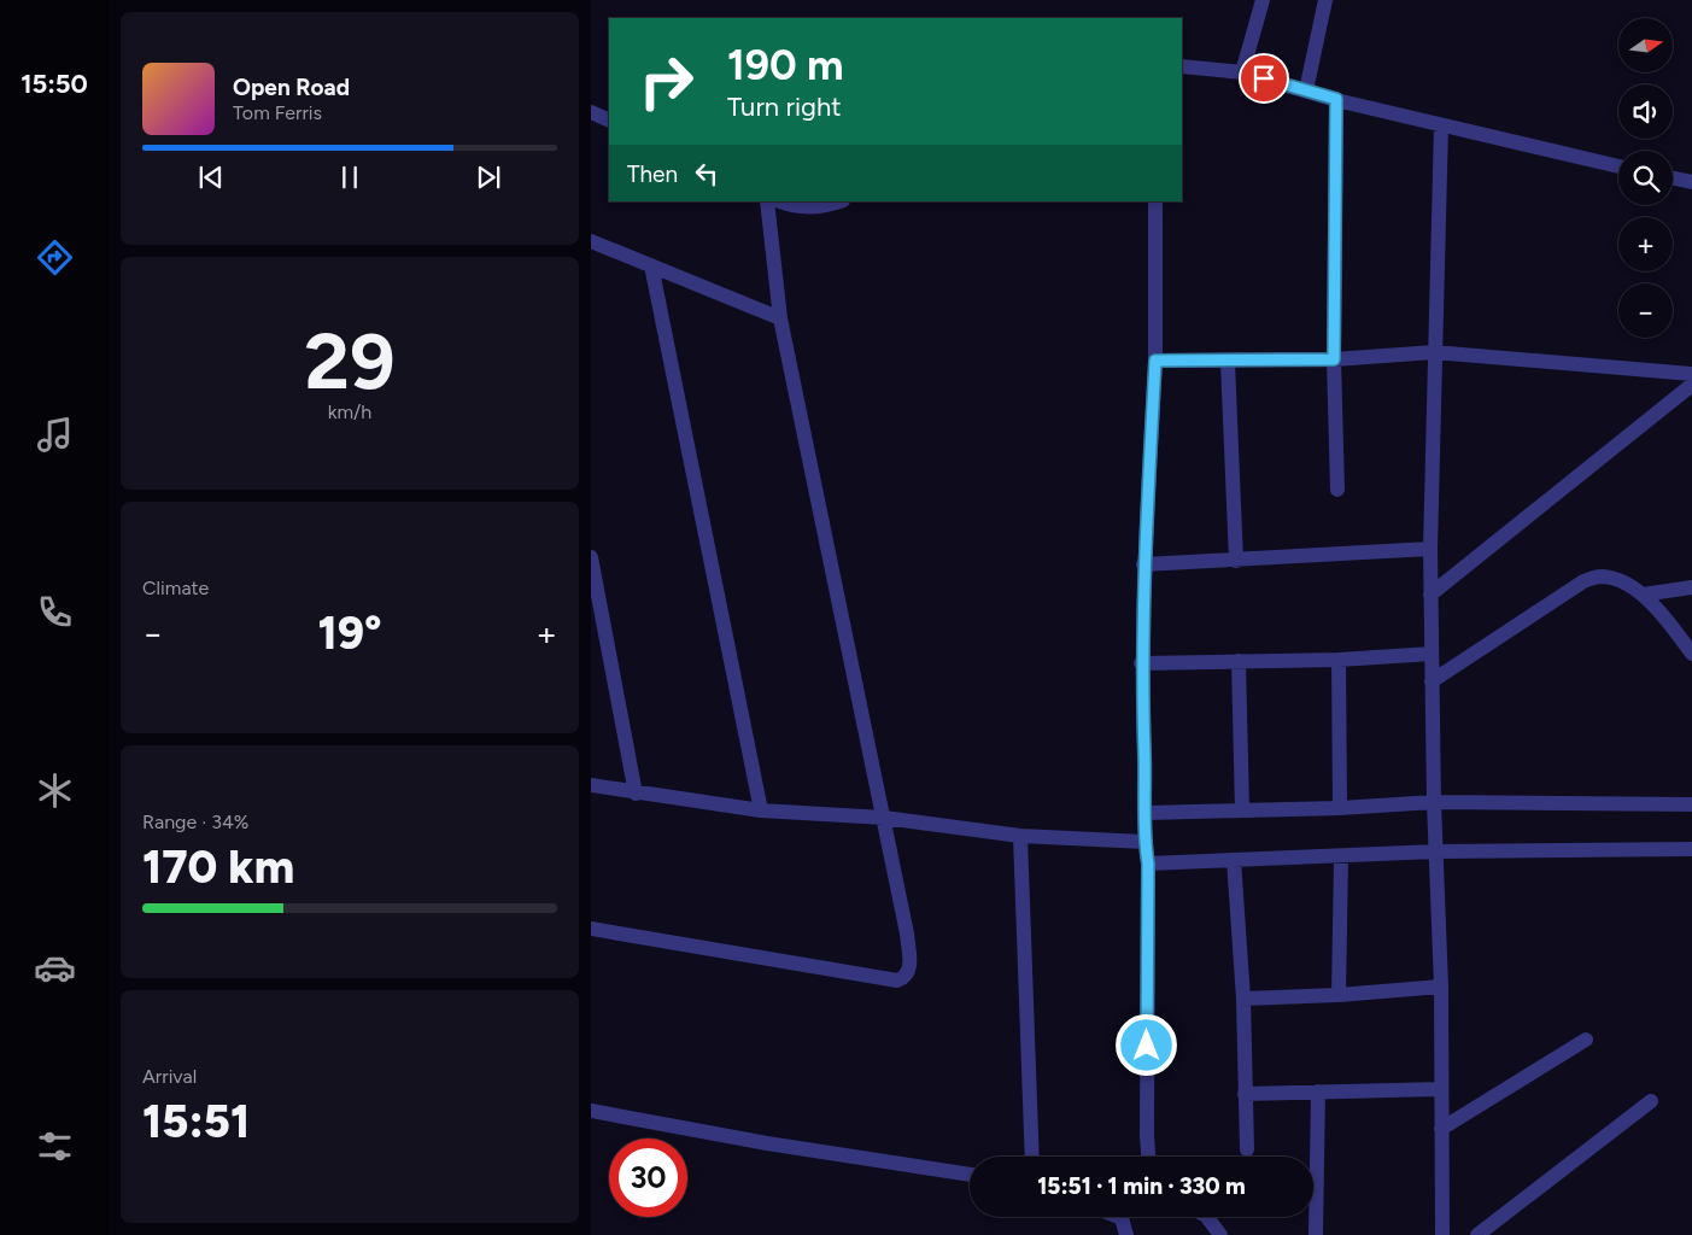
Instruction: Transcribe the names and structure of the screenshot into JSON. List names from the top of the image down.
{
  "north": "right",
  "page": {
    "tabs": "15:50",
    "map_buttons": ["+", "−"],
    "turn": ["190 m", "Turn right"],
    "song": ["Open Road", "Tom Ferris"],
    "then": "Then",
    "tile": [
      ["29", "km/h"],
      "Climate",
      ["Range · 34%", "170 km"],
      ["Arrival", "15:51"]
    ],
    "heat": ["−", "19°", "+"],
    "limit": "30",
    "trip": "15:51 · 1 min · 330 m"
  }
}
